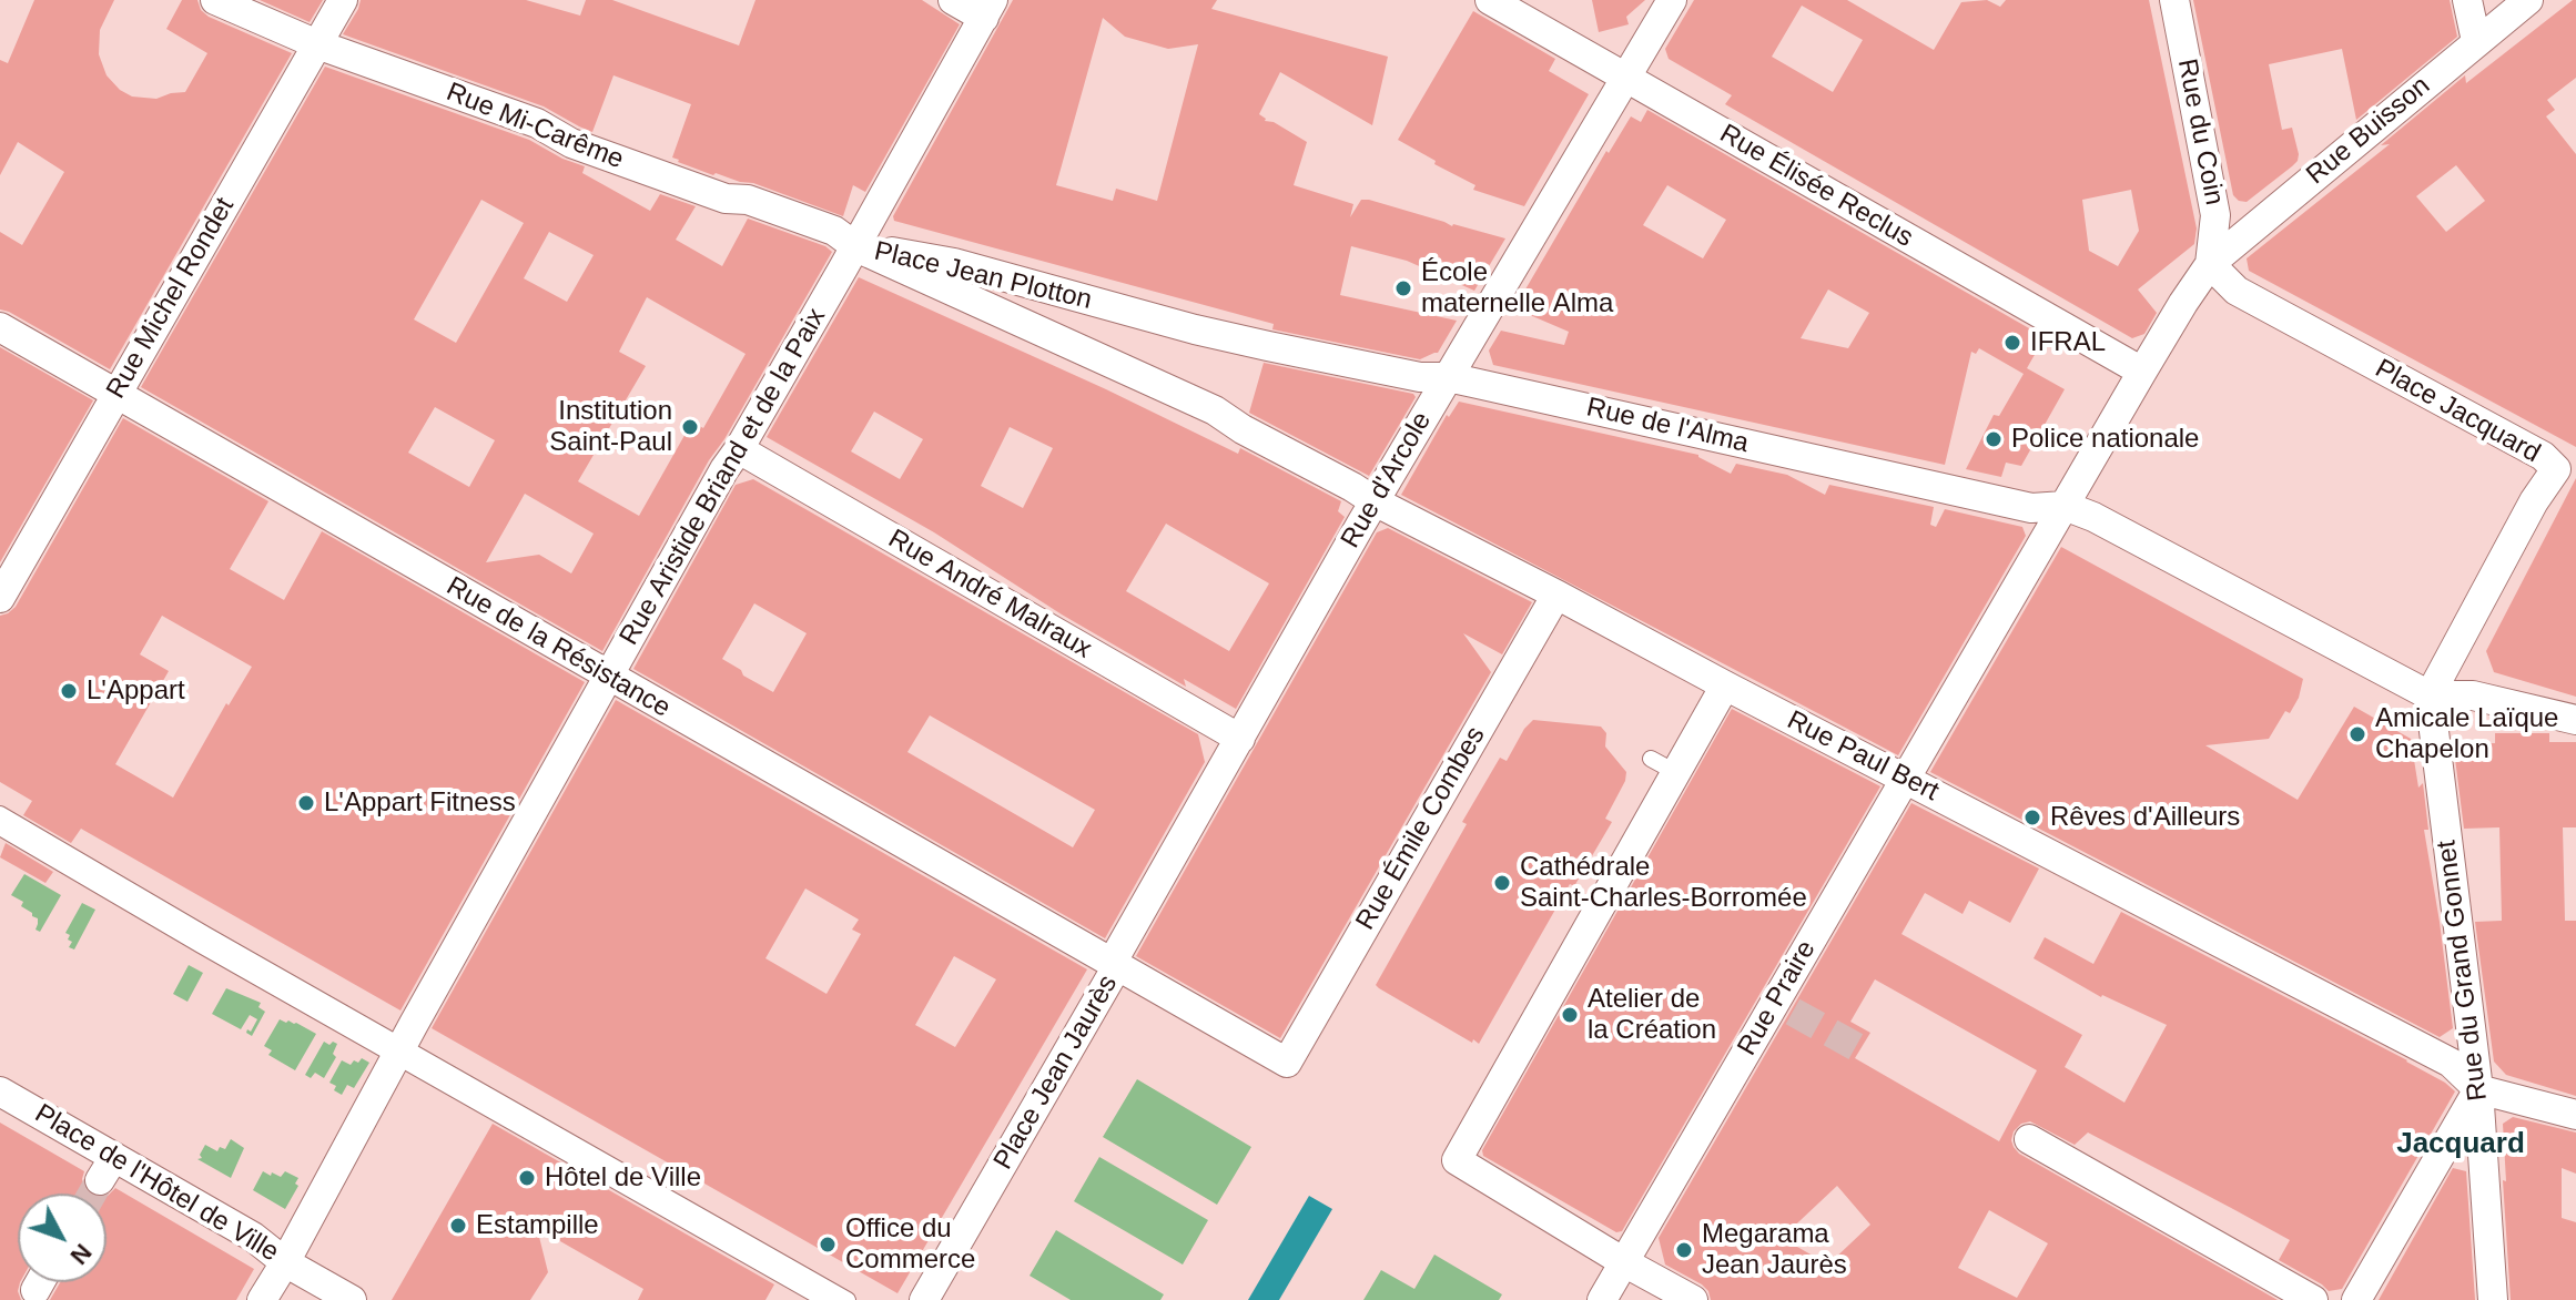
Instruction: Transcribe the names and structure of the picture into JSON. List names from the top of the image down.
{
  "streets": {
    "street": [
      "Rue Mi-Carême",
      "Rue Buisson",
      "Rue du Coin",
      "Rue Élisée Reclus",
      "Place Jean Plotton",
      "Rue Michel Rondet",
      "Place Jacquard",
      "Rue de l'Alma",
      "Rue Aristide Briand et de la Paix",
      "Rue d'Arcole",
      "Rue André Malraux",
      "Rue de la Résistance",
      "Rue Paul Bert",
      "Rue Émile Combes",
      "Rue du Grand Gonnet",
      "Rue Praire",
      "Place Jean Jaurès",
      "Place de l'Hôtel de Ville"
    ]
  },
  "crossings": [
    ["Rue Mi-Carême", "Place Jean Plotton"],
    ["Rue Mi-Carême", "Rue Michel Rondet"],
    ["Rue Mi-Carême", "Rue Aristide Briand et de la Paix"],
    ["Rue Buisson", "Rue du Coin"],
    ["Rue Buisson", "Place Jacquard"],
    ["Rue du Coin", "Place Jacquard"],
    ["Rue Élisée Reclus", "Rue d'Arcole"],
    ["Place Jean Plotton", "Rue de l'Alma"],
    ["Place Jean Plotton", "Rue Aristide Briand et de la Paix"],
    ["Place Jean Plotton", "Rue Paul Bert"],
    ["Rue Michel Rondet", "Rue de la Résistance"],
    ["Place Jacquard", "Rue du Grand Gonnet"],
    ["Rue de l'Alma", "Rue d'Arcole"],
    ["Rue de l'Alma", "Rue Praire"],
    ["Rue Aristide Briand et de la Paix", "Rue André Malraux"],
    ["Rue Aristide Briand et de la Paix", "Rue de la Résistance"],
    ["Rue Aristide Briand et de la Paix", "Place de l'Hôtel de Ville"],
    ["Rue d'Arcole", "Rue André Malraux"],
    ["Rue d'Arcole", "Rue de la Résistance"],
    ["Rue d'Arcole", "Rue Paul Bert"],
    ["Rue d'Arcole", "Place Jean Jaurès"],
    ["Rue de la Résistance", "Place Jean Jaurès"],
    ["Rue Paul Bert", "Rue Émile Combes"],
    ["Rue Paul Bert", "Rue du Grand Gonnet"],
    ["Rue Paul Bert", "Rue Praire"],
    ["Rue Émile Combes", "Place Jean Jaurès"]
  ],
  "districts": ["Jacquard"],
  "places": [
    "École maternelle Alma",
    "IFRAL",
    "Institution Saint-Paul",
    "Police nationale",
    "L'Appart",
    "Amicale Laïque Chapelon",
    "L'Appart Fitness",
    "Rêves d'Ailleurs",
    "Cathédrale Saint-Charles-Borromée",
    "Atelier de la Création",
    "Hôtel de Ville",
    "Estampille",
    "Office du Commerce",
    "Megarama Jean Jaurès"
  ],
  "north": "bottom right"
}
